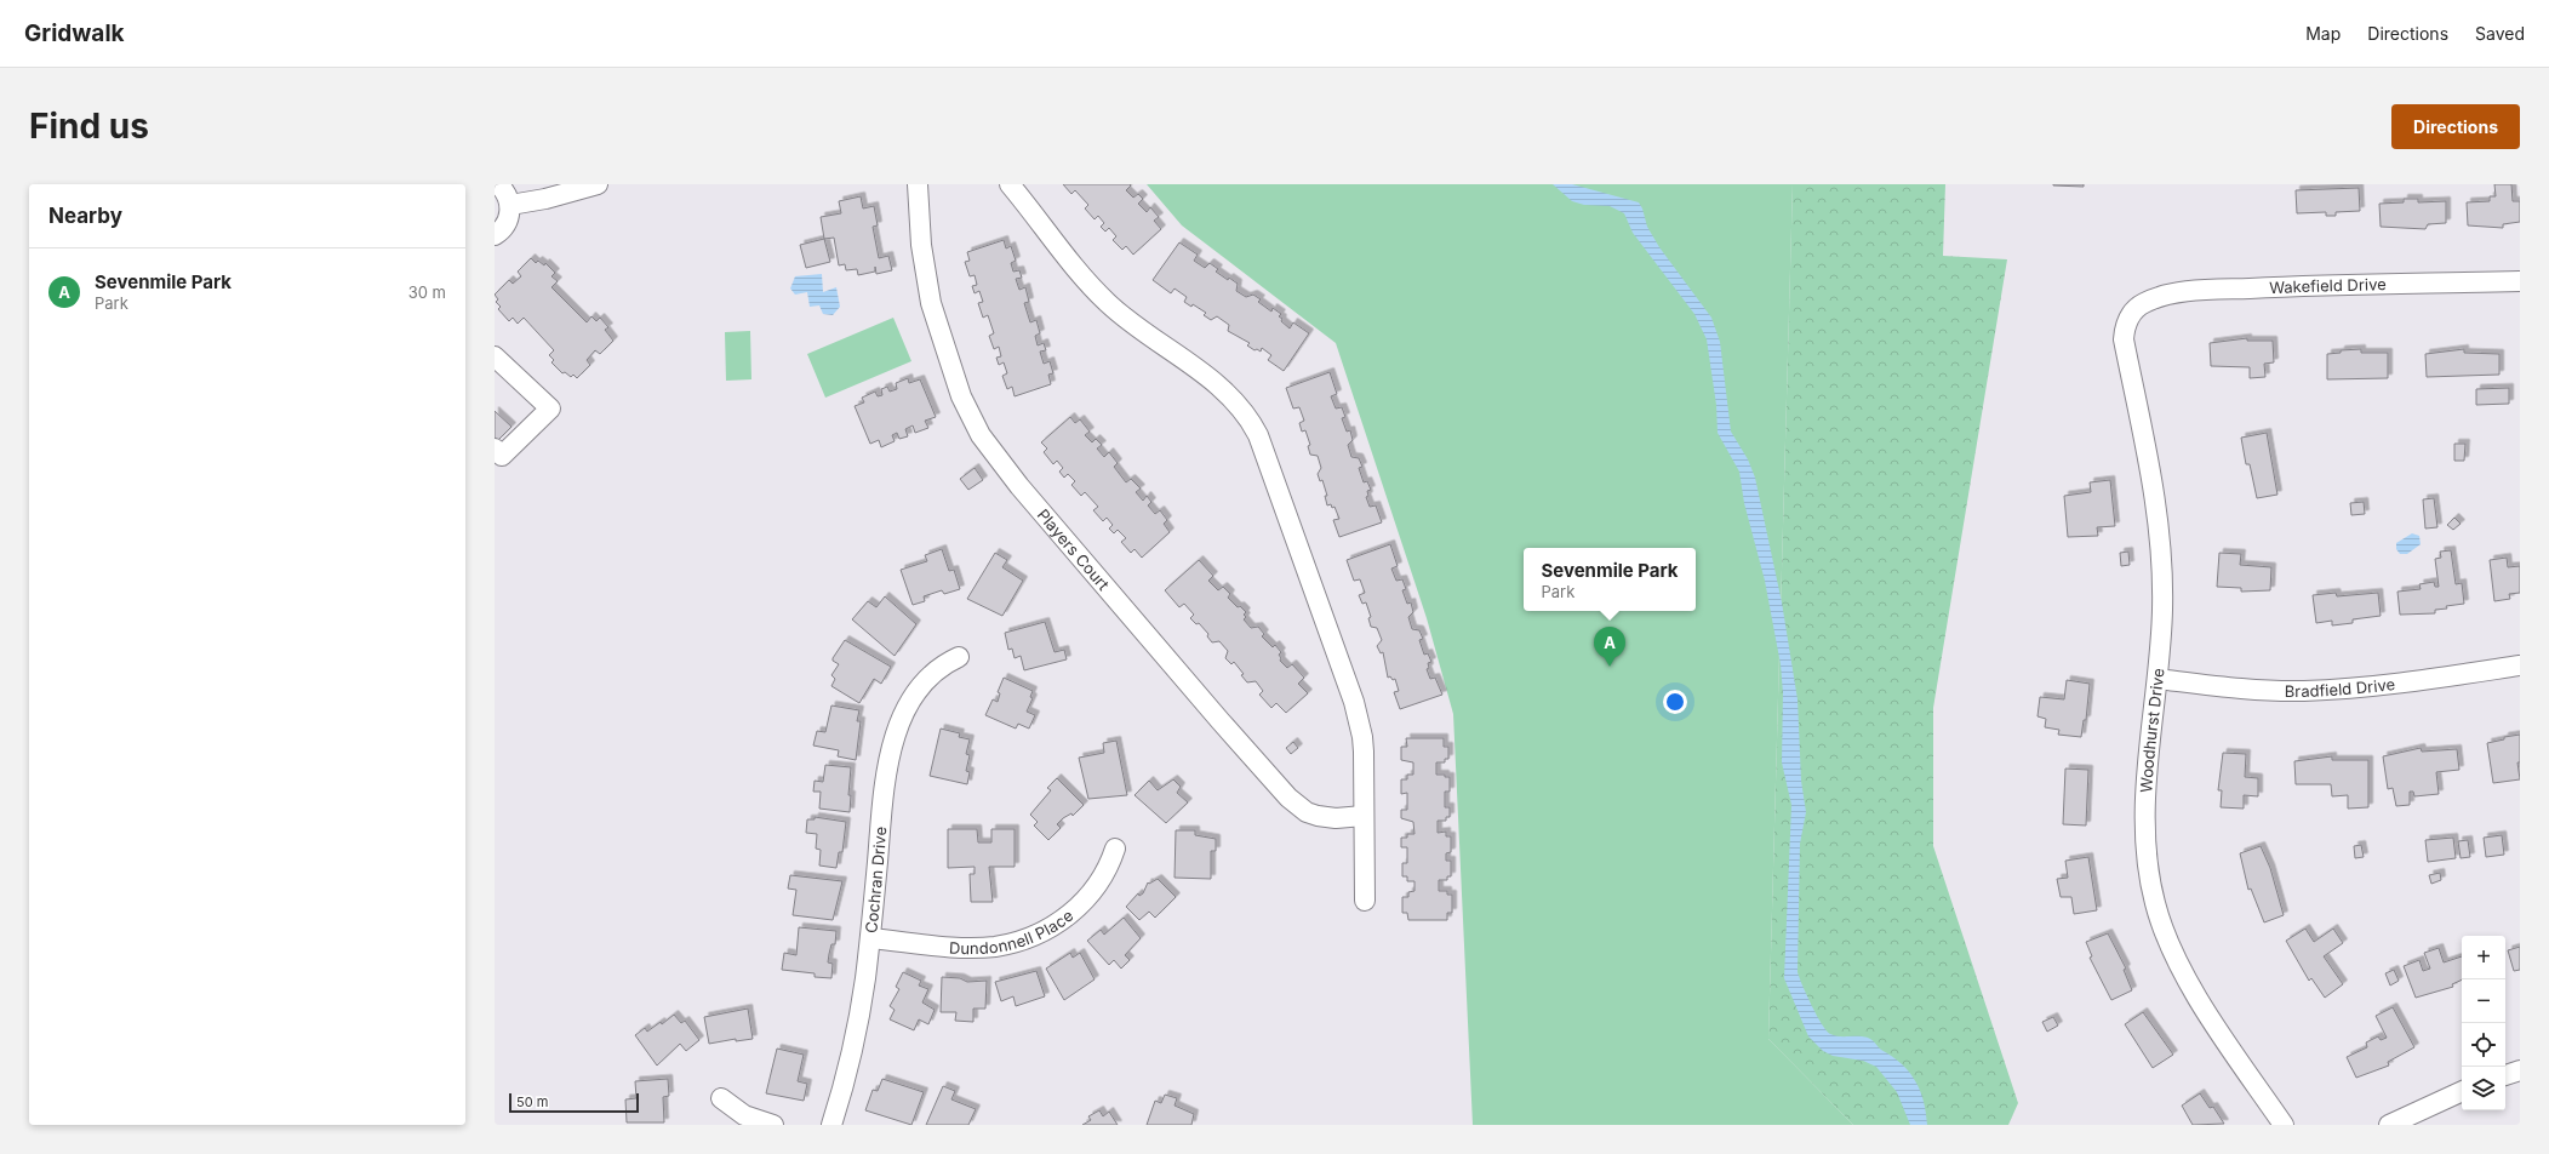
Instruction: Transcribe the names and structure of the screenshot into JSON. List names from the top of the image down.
{
  "streets": {
    "street": [
      "Wakefield Drive",
      "Players Court",
      "Bradfield Drive",
      "Woodhurst Drive",
      "Cochran Drive",
      "Dundonnell Place"
    ]
  },
  "crossings": [
    ["Wakefield Drive", "Woodhurst Drive"],
    ["Bradfield Drive", "Woodhurst Drive"],
    ["Cochran Drive", "Dundonnell Place"]
  ],
  "scale_bar": "50 m",
  "page": {
    "header": "Gridwalk",
    "nav": ["Map", "Directions", "Saved"],
    "buttons": "Directions",
    "title": "Find us",
    "heading": "Nearby",
    "list": [
      {
        "mark": "A",
        "name": "Sevenmile Park",
        "note": "Park",
        "value": "30 m"
      }
    ],
    "popup": ["Sevenmile Park", "Park"],
    "pins": "A",
    "map_buttons": ["+", "−"],
    "scale": "50 m"
  }
}
